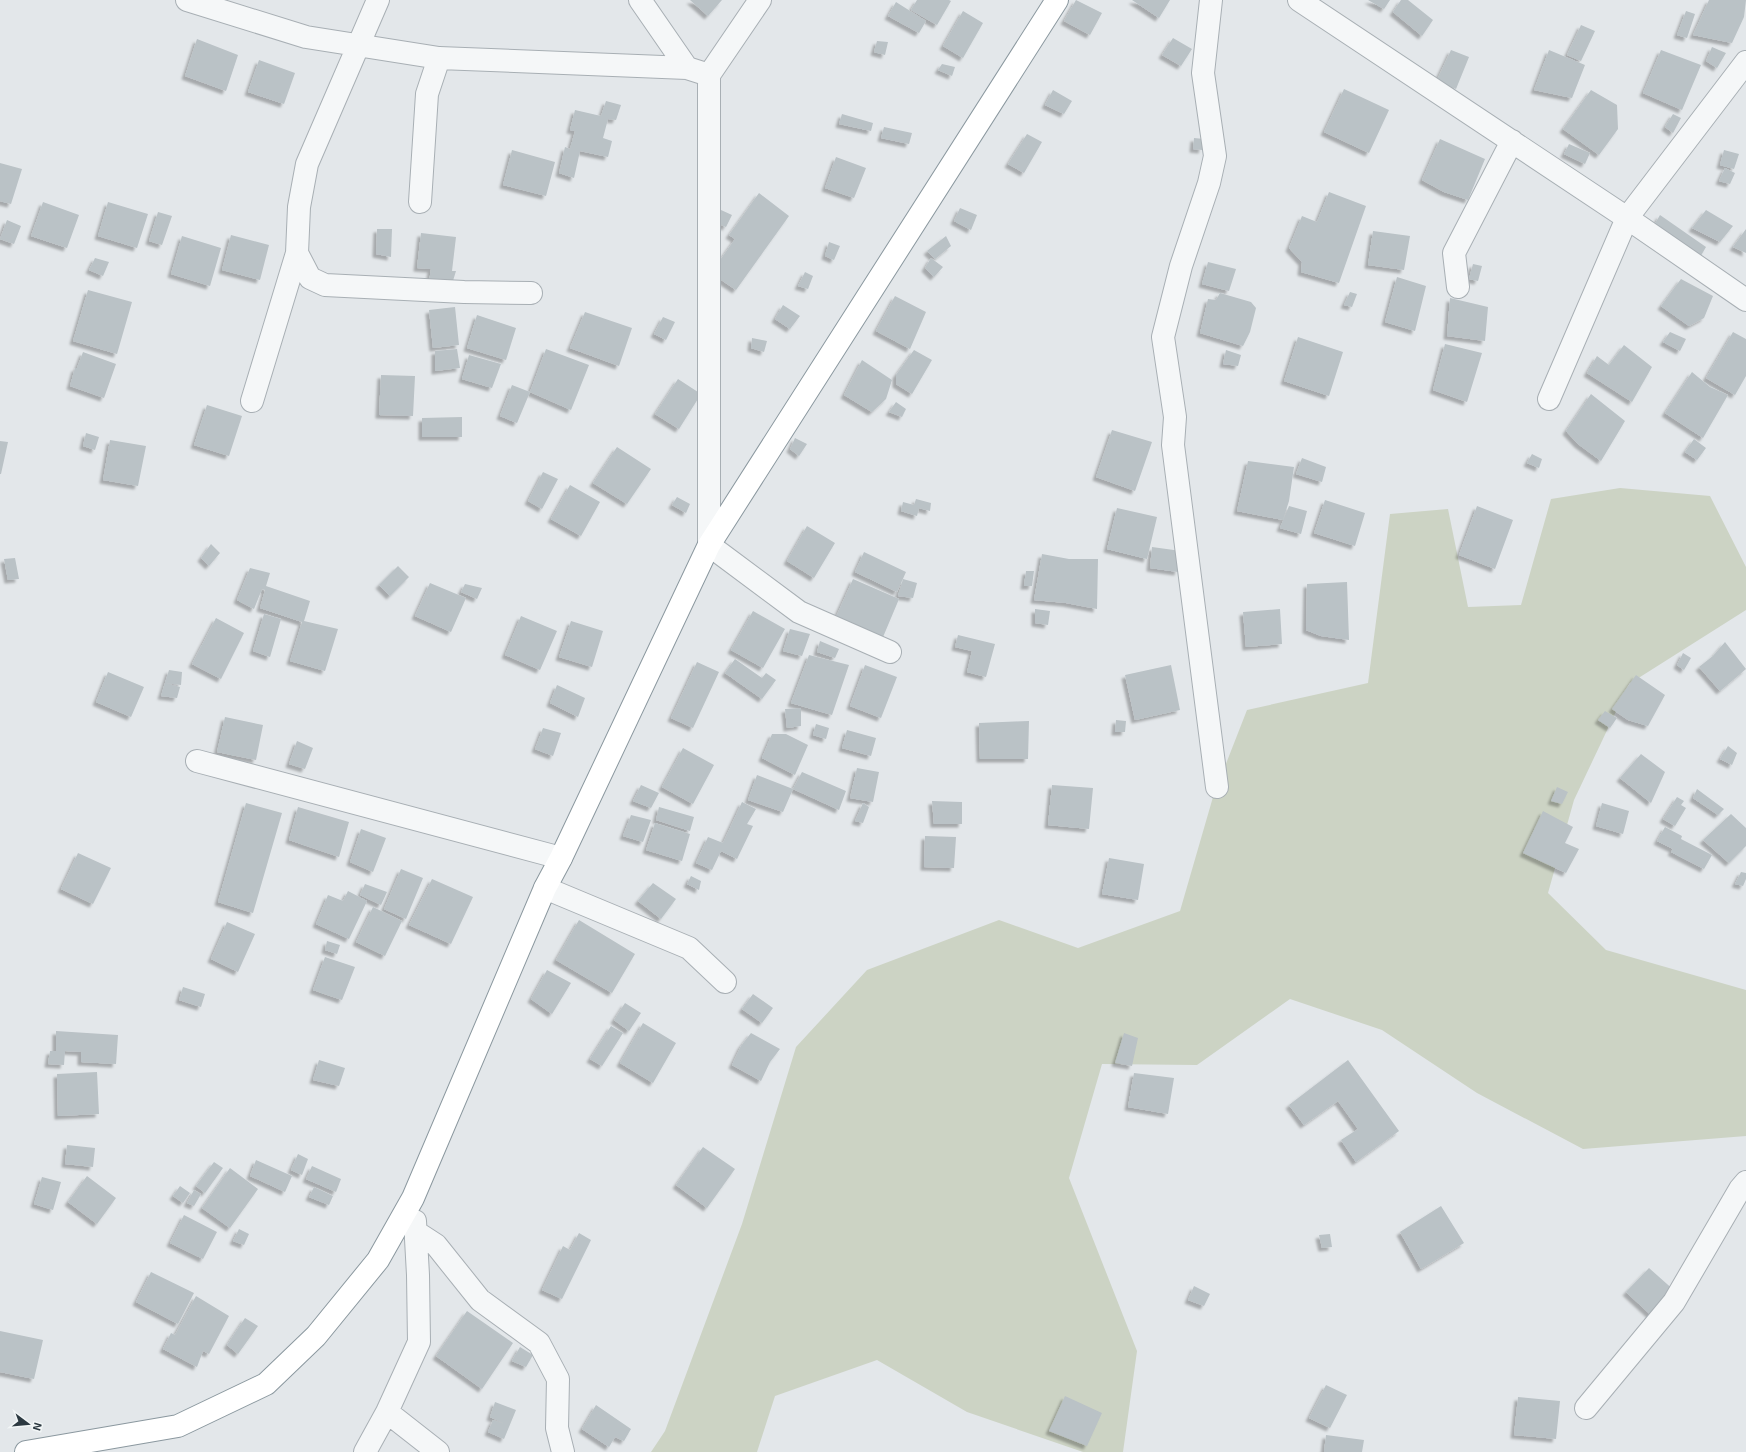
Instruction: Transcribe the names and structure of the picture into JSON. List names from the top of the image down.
{
  "north": "right"
}
